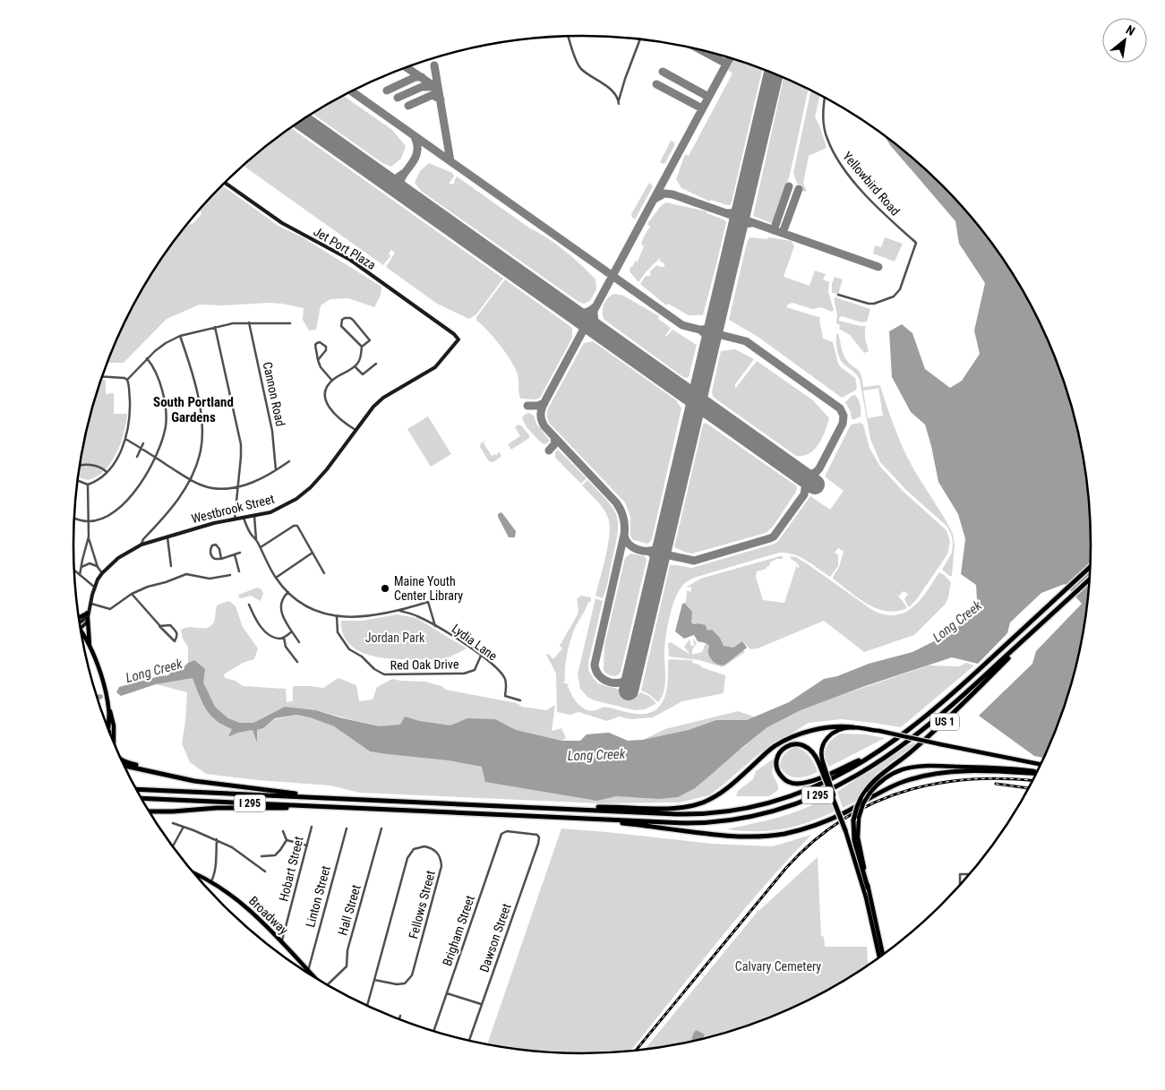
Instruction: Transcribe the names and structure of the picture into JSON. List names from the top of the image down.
{
  "streets": {
    "highway": ["US 1", "I 295"],
    "main road": ["Broadway"],
    "street": [
      "Yellowbird Road",
      "Jet Port Plaza",
      "Cannon Road",
      "Westbrook Street",
      "Lydia Lane",
      "Red Oak Drive",
      "Hobart Street",
      "Linton Street",
      "Fellows Street",
      "Hall Street",
      "Brigham Street",
      "Dawson Street"
    ]
  },
  "crossings": [
    ["Jet Port Plaza", "Westbrook Street"],
    ["Lydia Lane", "Red Oak Drive"],
    ["US 1", "I 295"],
    ["Hobart Street", "Broadway"],
    ["Linton Street", "Broadway"],
    ["Brigham Street", "Dawson Street"]
  ],
  "districts": ["South Portland Gardens"],
  "water": ["Long Creek"],
  "parks": ["Jordan Park", "Calvary Cemetery"],
  "places": ["Maine Youth Center Library"],
  "north": "top right"
}
